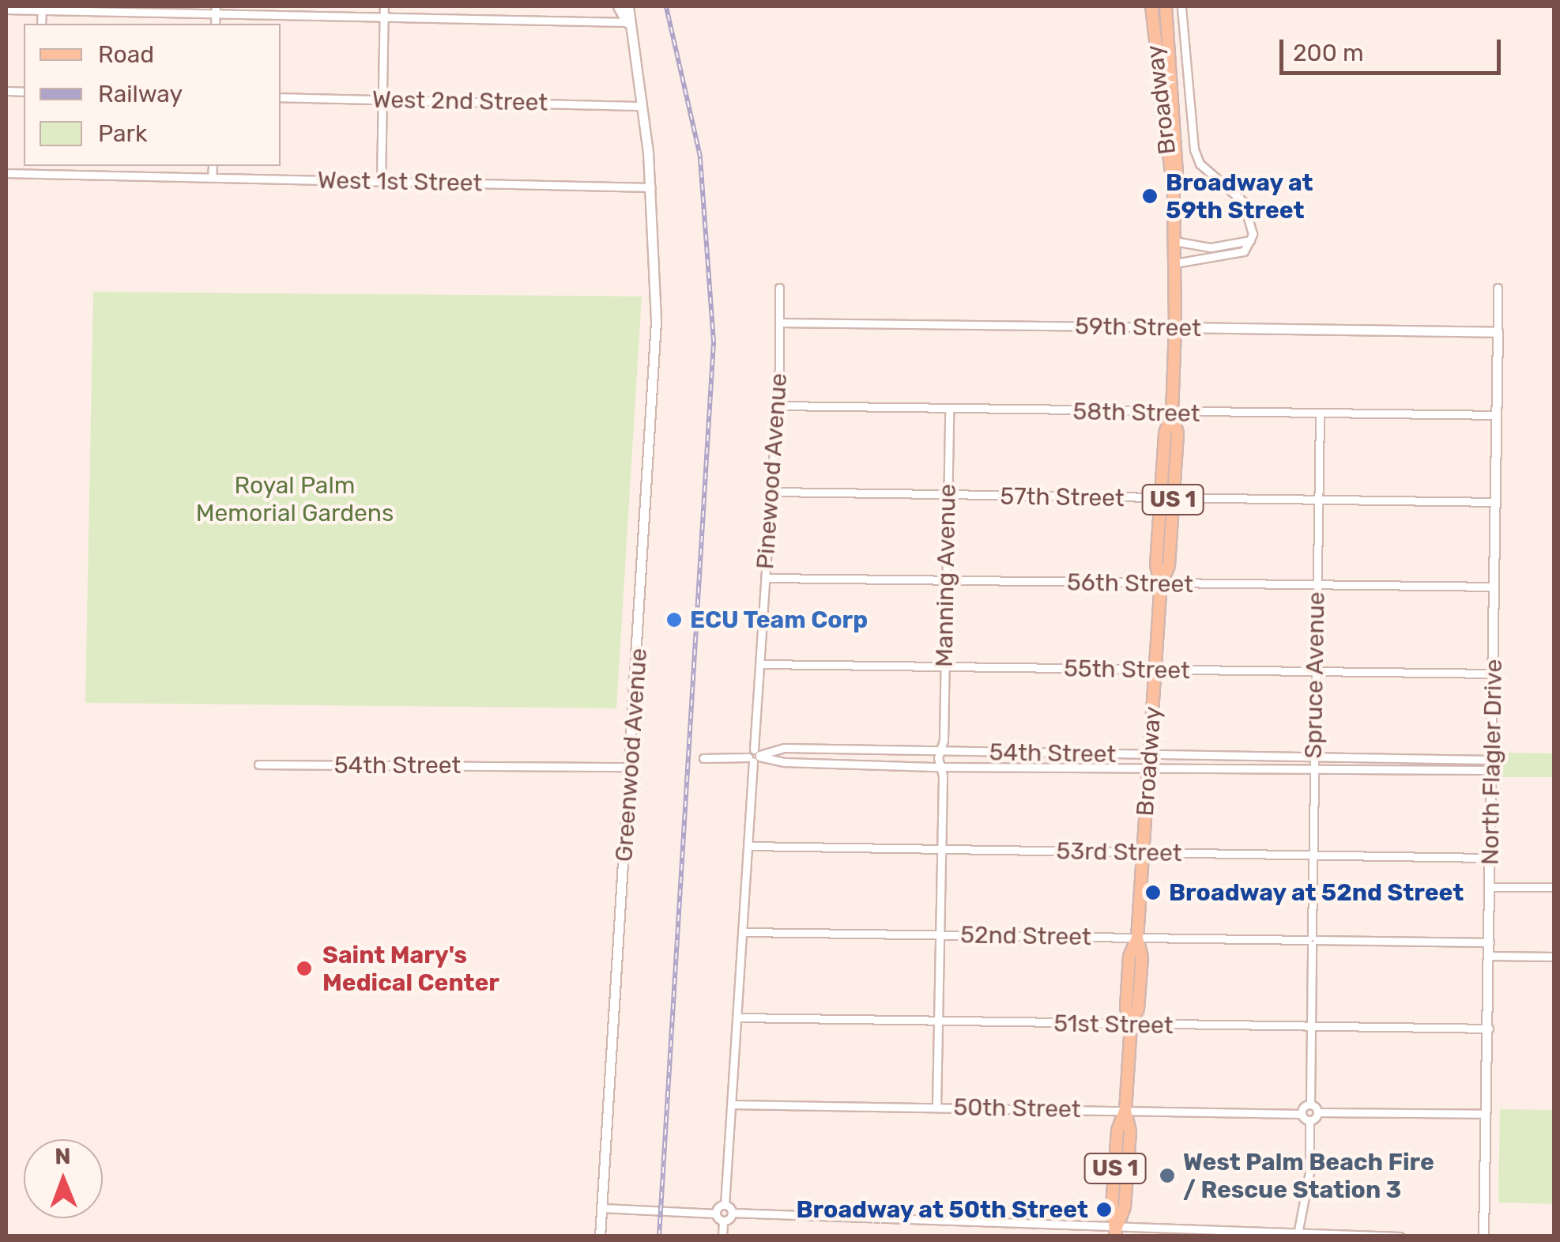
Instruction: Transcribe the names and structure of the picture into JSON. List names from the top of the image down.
{
  "streets": {
    "main road": [
      "Broadway",
      "59th Street",
      "US 1",
      "Greenwood Avenue",
      "North Flagler Drive"
    ],
    "street": [
      "West 2nd Street",
      "West 1st Street",
      "58th Street",
      "Pinewood Avenue",
      "57th Street",
      "Manning Avenue",
      "56th Street",
      "55th Street",
      "Spruce Avenue",
      "54th Street",
      "53rd Street",
      "52nd Street",
      "51st Street",
      "50th Street"
    ]
  },
  "crossings": [
    ["Broadway", "59th Street"],
    ["Broadway", "58th Street"],
    ["Broadway", "57th Street"],
    ["Broadway", "56th Street"],
    ["Broadway", "55th Street"],
    ["Broadway", "54th Street"],
    ["Broadway", "53rd Street"],
    ["Broadway", "52nd Street"],
    ["Broadway", "51st Street"],
    ["Broadway", "50th Street"],
    ["West 2nd Street", "Greenwood Avenue"],
    ["West 1st Street", "Greenwood Avenue"],
    ["59th Street", "Pinewood Avenue"],
    ["59th Street", "North Flagler Drive"],
    ["58th Street", "Pinewood Avenue"],
    ["58th Street", "Manning Avenue"],
    ["58th Street", "Spruce Avenue"],
    ["58th Street", "North Flagler Drive"],
    ["Pinewood Avenue", "57th Street"],
    ["Pinewood Avenue", "56th Street"],
    ["Pinewood Avenue", "55th Street"],
    ["Pinewood Avenue", "54th Street"],
    ["Pinewood Avenue", "53rd Street"],
    ["Pinewood Avenue", "52nd Street"],
    ["Pinewood Avenue", "51st Street"],
    ["Pinewood Avenue", "50th Street"],
    ["57th Street", "Manning Avenue"],
    ["57th Street", "Spruce Avenue"],
    ["57th Street", "North Flagler Drive"],
    ["Manning Avenue", "56th Street"],
    ["Manning Avenue", "55th Street"],
    ["Manning Avenue", "54th Street"],
    ["Manning Avenue", "53rd Street"],
    ["Manning Avenue", "52nd Street"],
    ["Manning Avenue", "51st Street"],
    ["Manning Avenue", "50th Street"],
    ["56th Street", "Spruce Avenue"],
    ["56th Street", "North Flagler Drive"],
    ["55th Street", "Spruce Avenue"],
    ["55th Street", "North Flagler Drive"],
    ["Spruce Avenue", "54th Street"],
    ["Spruce Avenue", "53rd Street"],
    ["Spruce Avenue", "52nd Street"],
    ["Spruce Avenue", "51st Street"],
    ["54th Street", "Greenwood Avenue"],
    ["54th Street", "North Flagler Drive"],
    ["North Flagler Drive", "53rd Street"],
    ["North Flagler Drive", "52nd Street"],
    ["North Flagler Drive", "51st Street"]
  ],
  "parks": ["Royal Palm Memorial Gardens"],
  "places": [
    "Broadway at 59th Street",
    "ECU Team Corp",
    "Broadway at 52nd Street",
    "Saint Mary's Medical Center",
    "West Palm Beach Fire / Rescue Station 3",
    "Broadway at 50th Street"
  ],
  "legend": ["Road", "Railway", "Park"],
  "scale_bar": "200 m",
  "north": "top"
}
